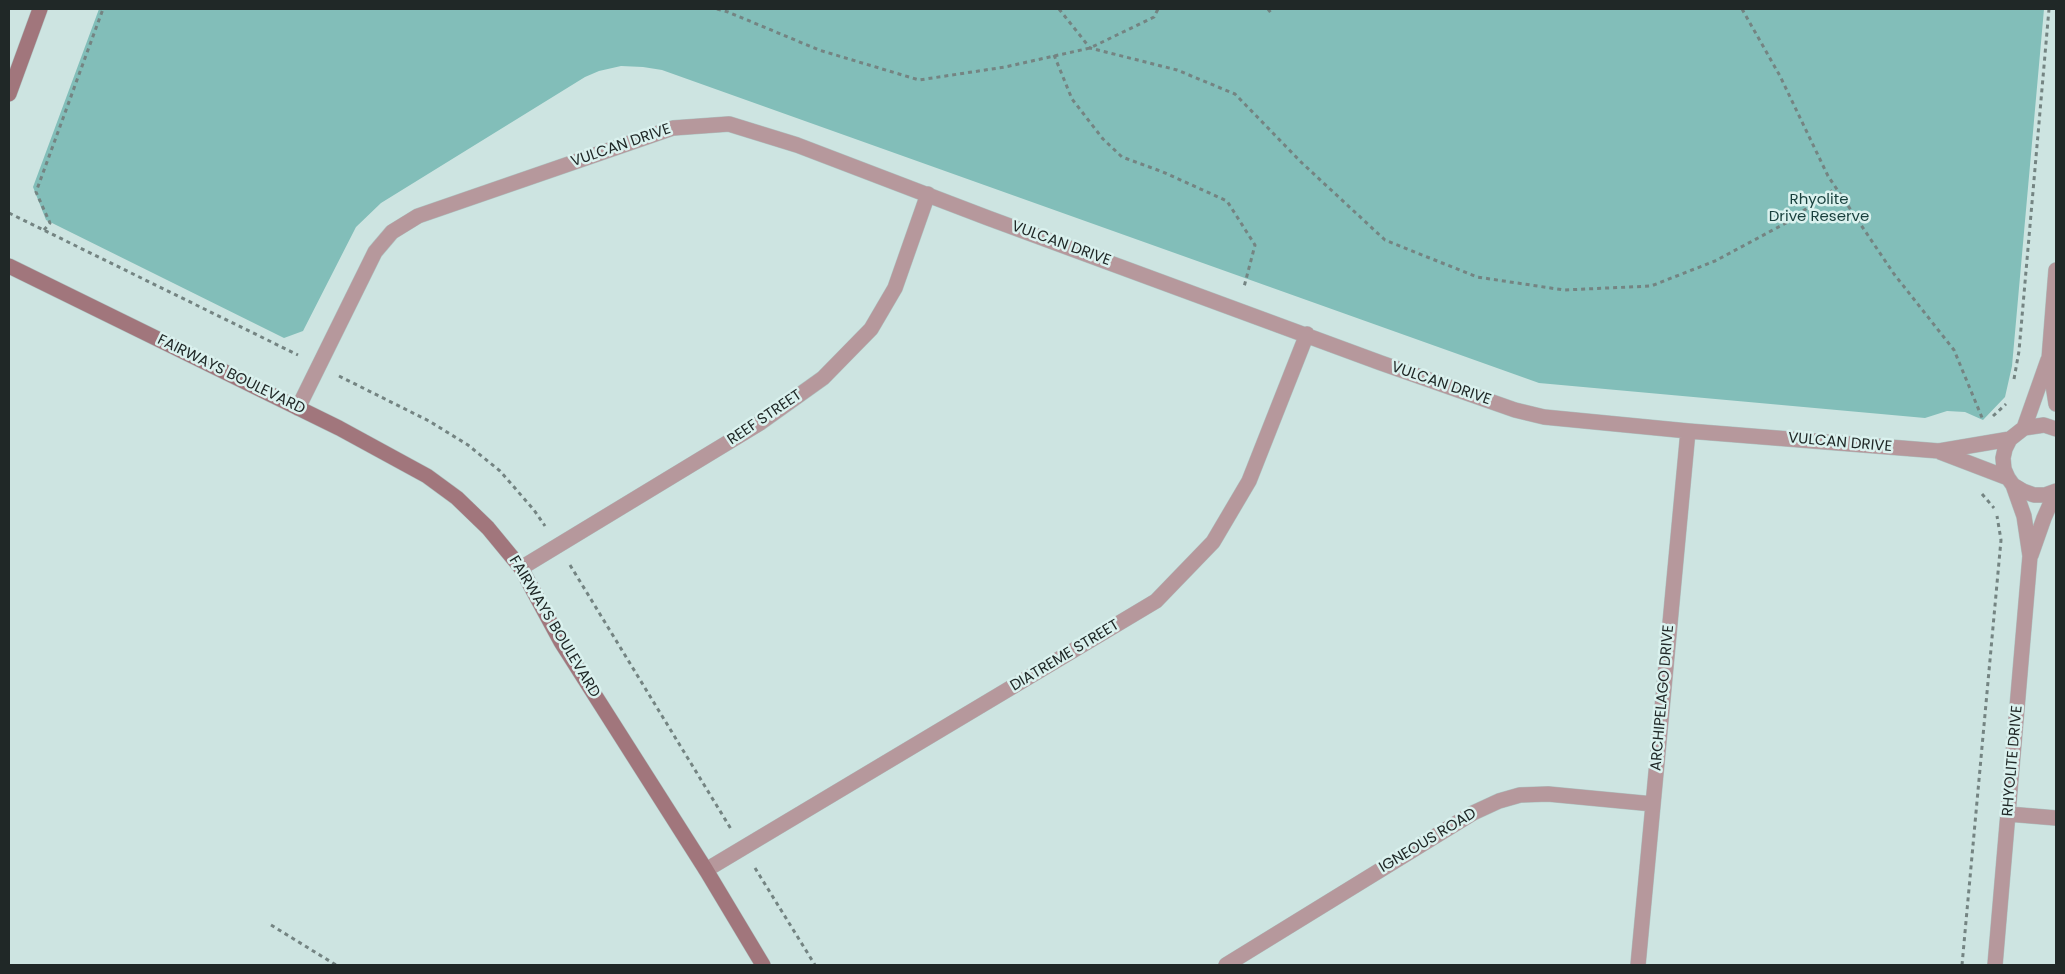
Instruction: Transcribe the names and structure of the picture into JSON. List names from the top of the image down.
{
  "streets": {
    "street": [
      "VULCAN DRIVE",
      "FAIRWAYS BOULEVARD",
      "REEF STREET",
      "DIATREME STREET",
      "ARCHIPELAGO DRIVE",
      "RHYOLITE DRIVE",
      "IGNEOUS ROAD"
    ]
  },
  "crossings": [
    ["VULCAN DRIVE", "FAIRWAYS BOULEVARD"],
    ["VULCAN DRIVE", "REEF STREET"],
    ["VULCAN DRIVE", "DIATREME STREET"],
    ["VULCAN DRIVE", "ARCHIPELAGO DRIVE"],
    ["VULCAN DRIVE", "RHYOLITE DRIVE"],
    ["FAIRWAYS BOULEVARD", "REEF STREET"],
    ["FAIRWAYS BOULEVARD", "DIATREME STREET"],
    ["ARCHIPELAGO DRIVE", "IGNEOUS ROAD"]
  ],
  "parks": ["Rhyolite Drive Reserve"]
}
